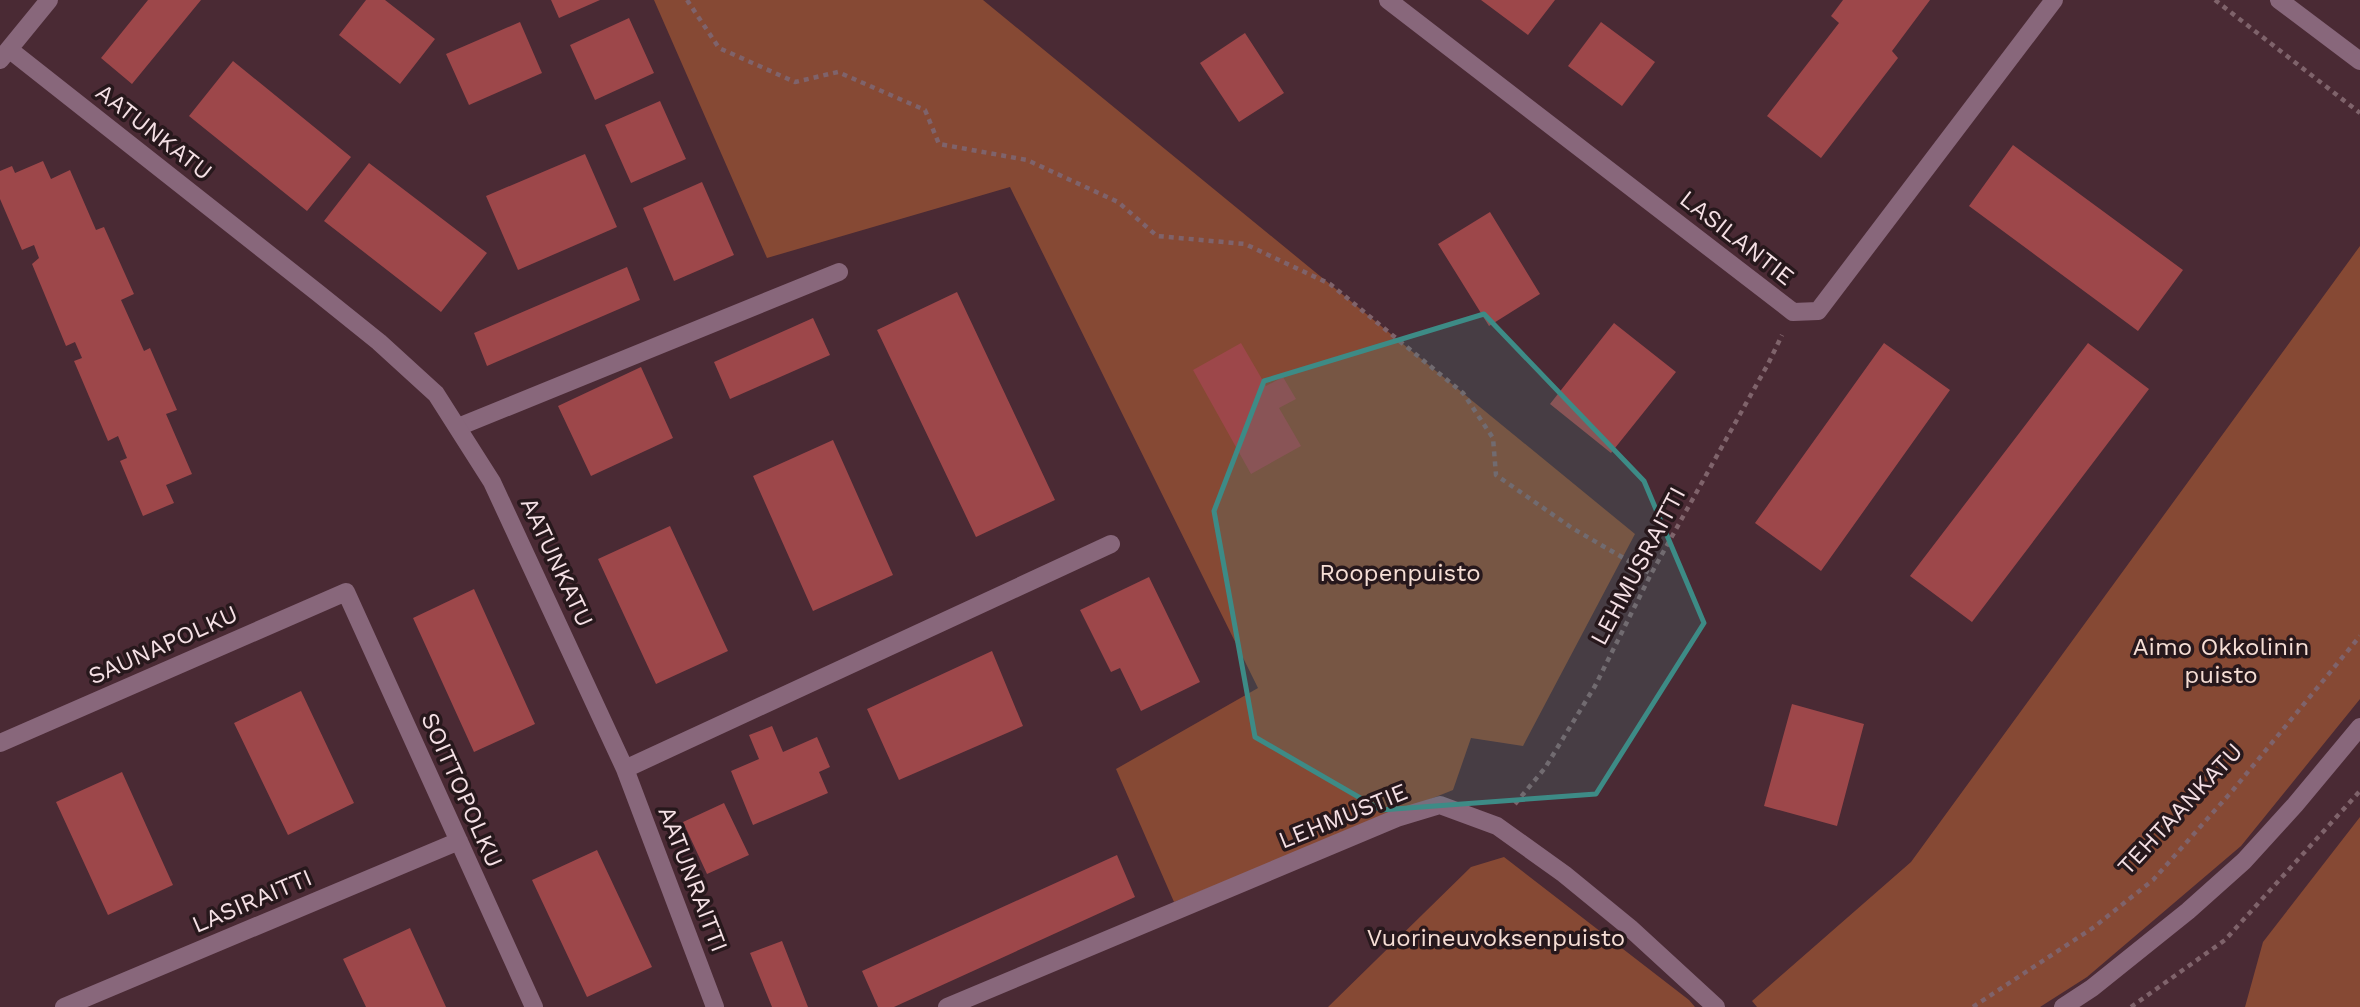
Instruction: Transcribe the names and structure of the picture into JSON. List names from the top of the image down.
{
  "streets": {
    "street": [
      "AATUNKATU",
      "LASILANTIE",
      "SAUNAPOLKU",
      "SOITTOPOLKU",
      "LEHMUSTIE",
      "AATUNRAITTI",
      "LASIRAITTI"
    ],
    "path": ["LEHMUSRAITTI", "TEHTAANKATU"]
  },
  "crossings": [
    ["AATUNKATU", "AATUNRAITTI"],
    ["LASILANTIE", "LEHMUSRAITTI"],
    ["LEHMUSRAITTI", "LEHMUSTIE"],
    ["SAUNAPOLKU", "SOITTOPOLKU"],
    ["SOITTOPOLKU", "LASIRAITTI"]
  ],
  "parks": ["Roopenpuisto", "Aimo Okkolinin puisto", "Vuorineuvoksenpuisto"]
}
